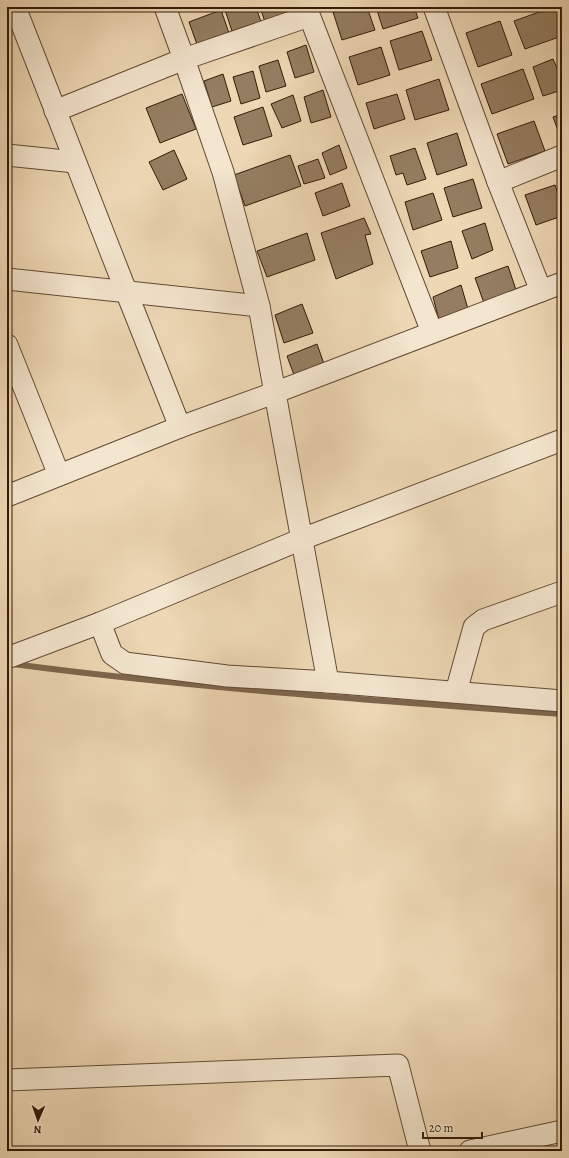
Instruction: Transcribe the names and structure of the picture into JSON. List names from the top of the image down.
{
  "scale_bar": "20 m",
  "north": "bottom"
}
